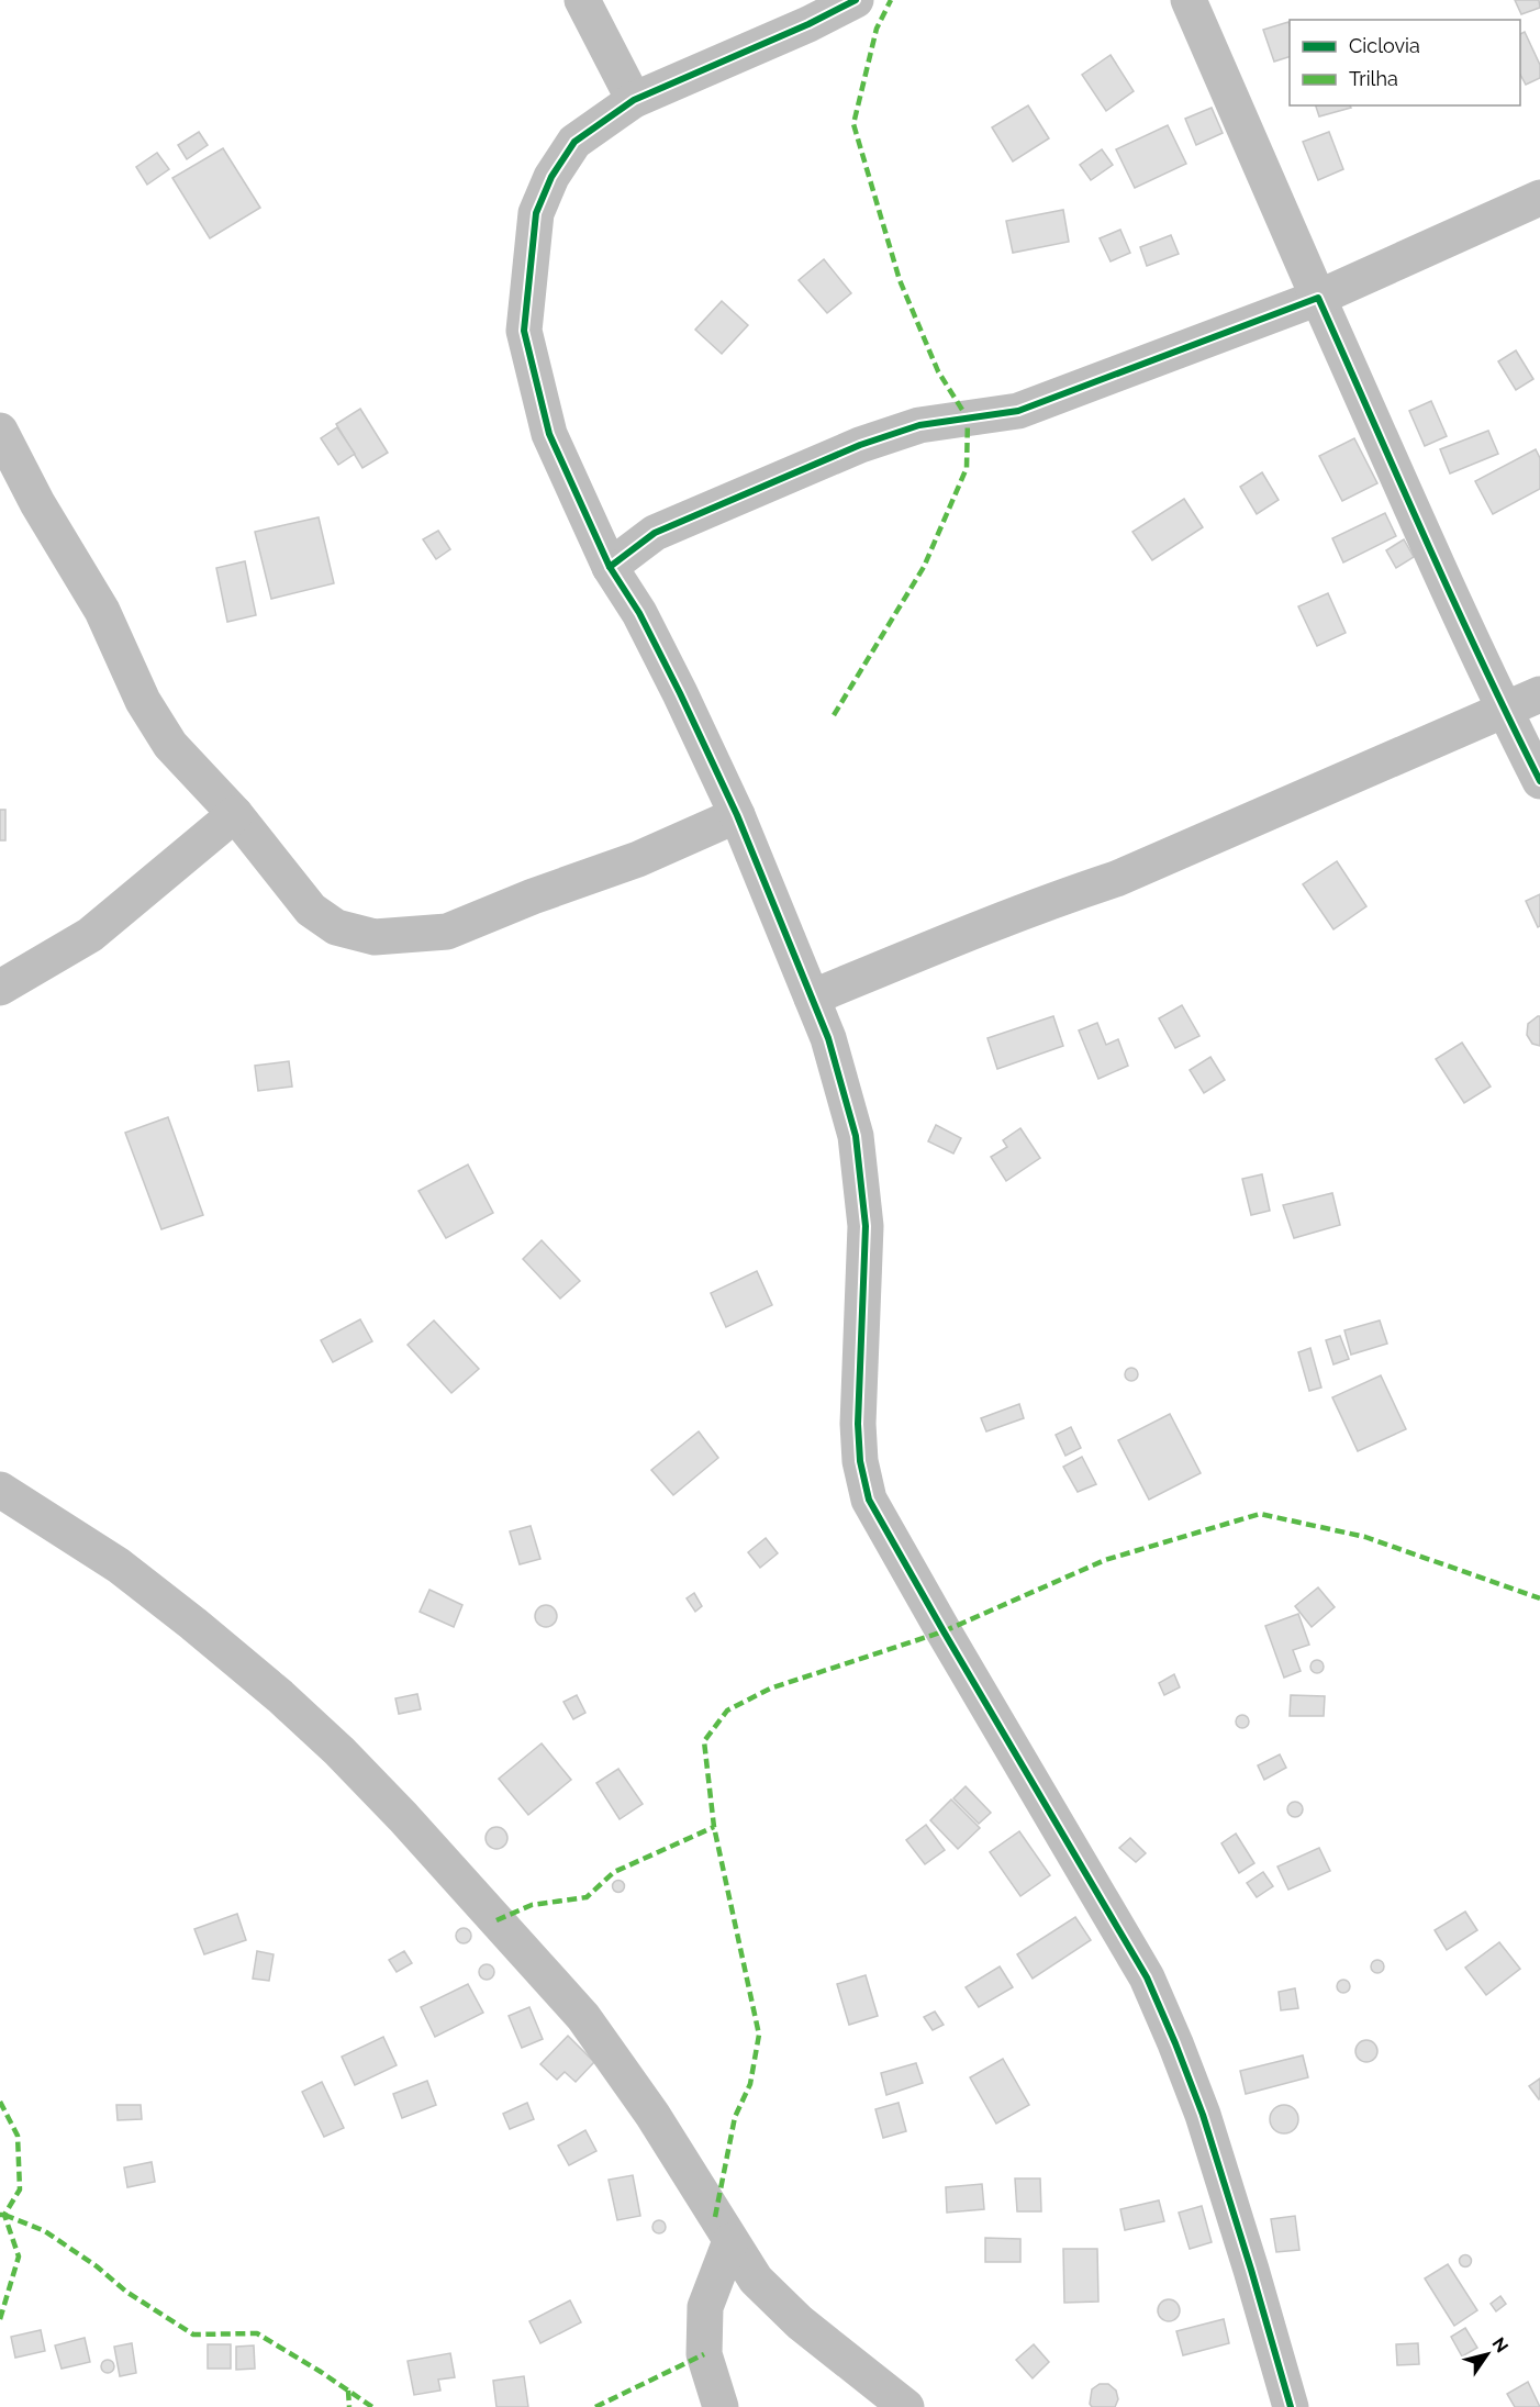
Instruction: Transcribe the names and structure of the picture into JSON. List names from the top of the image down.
{
  "legend": ["Ciclovia", "Trilha"],
  "north": "top right"
}
